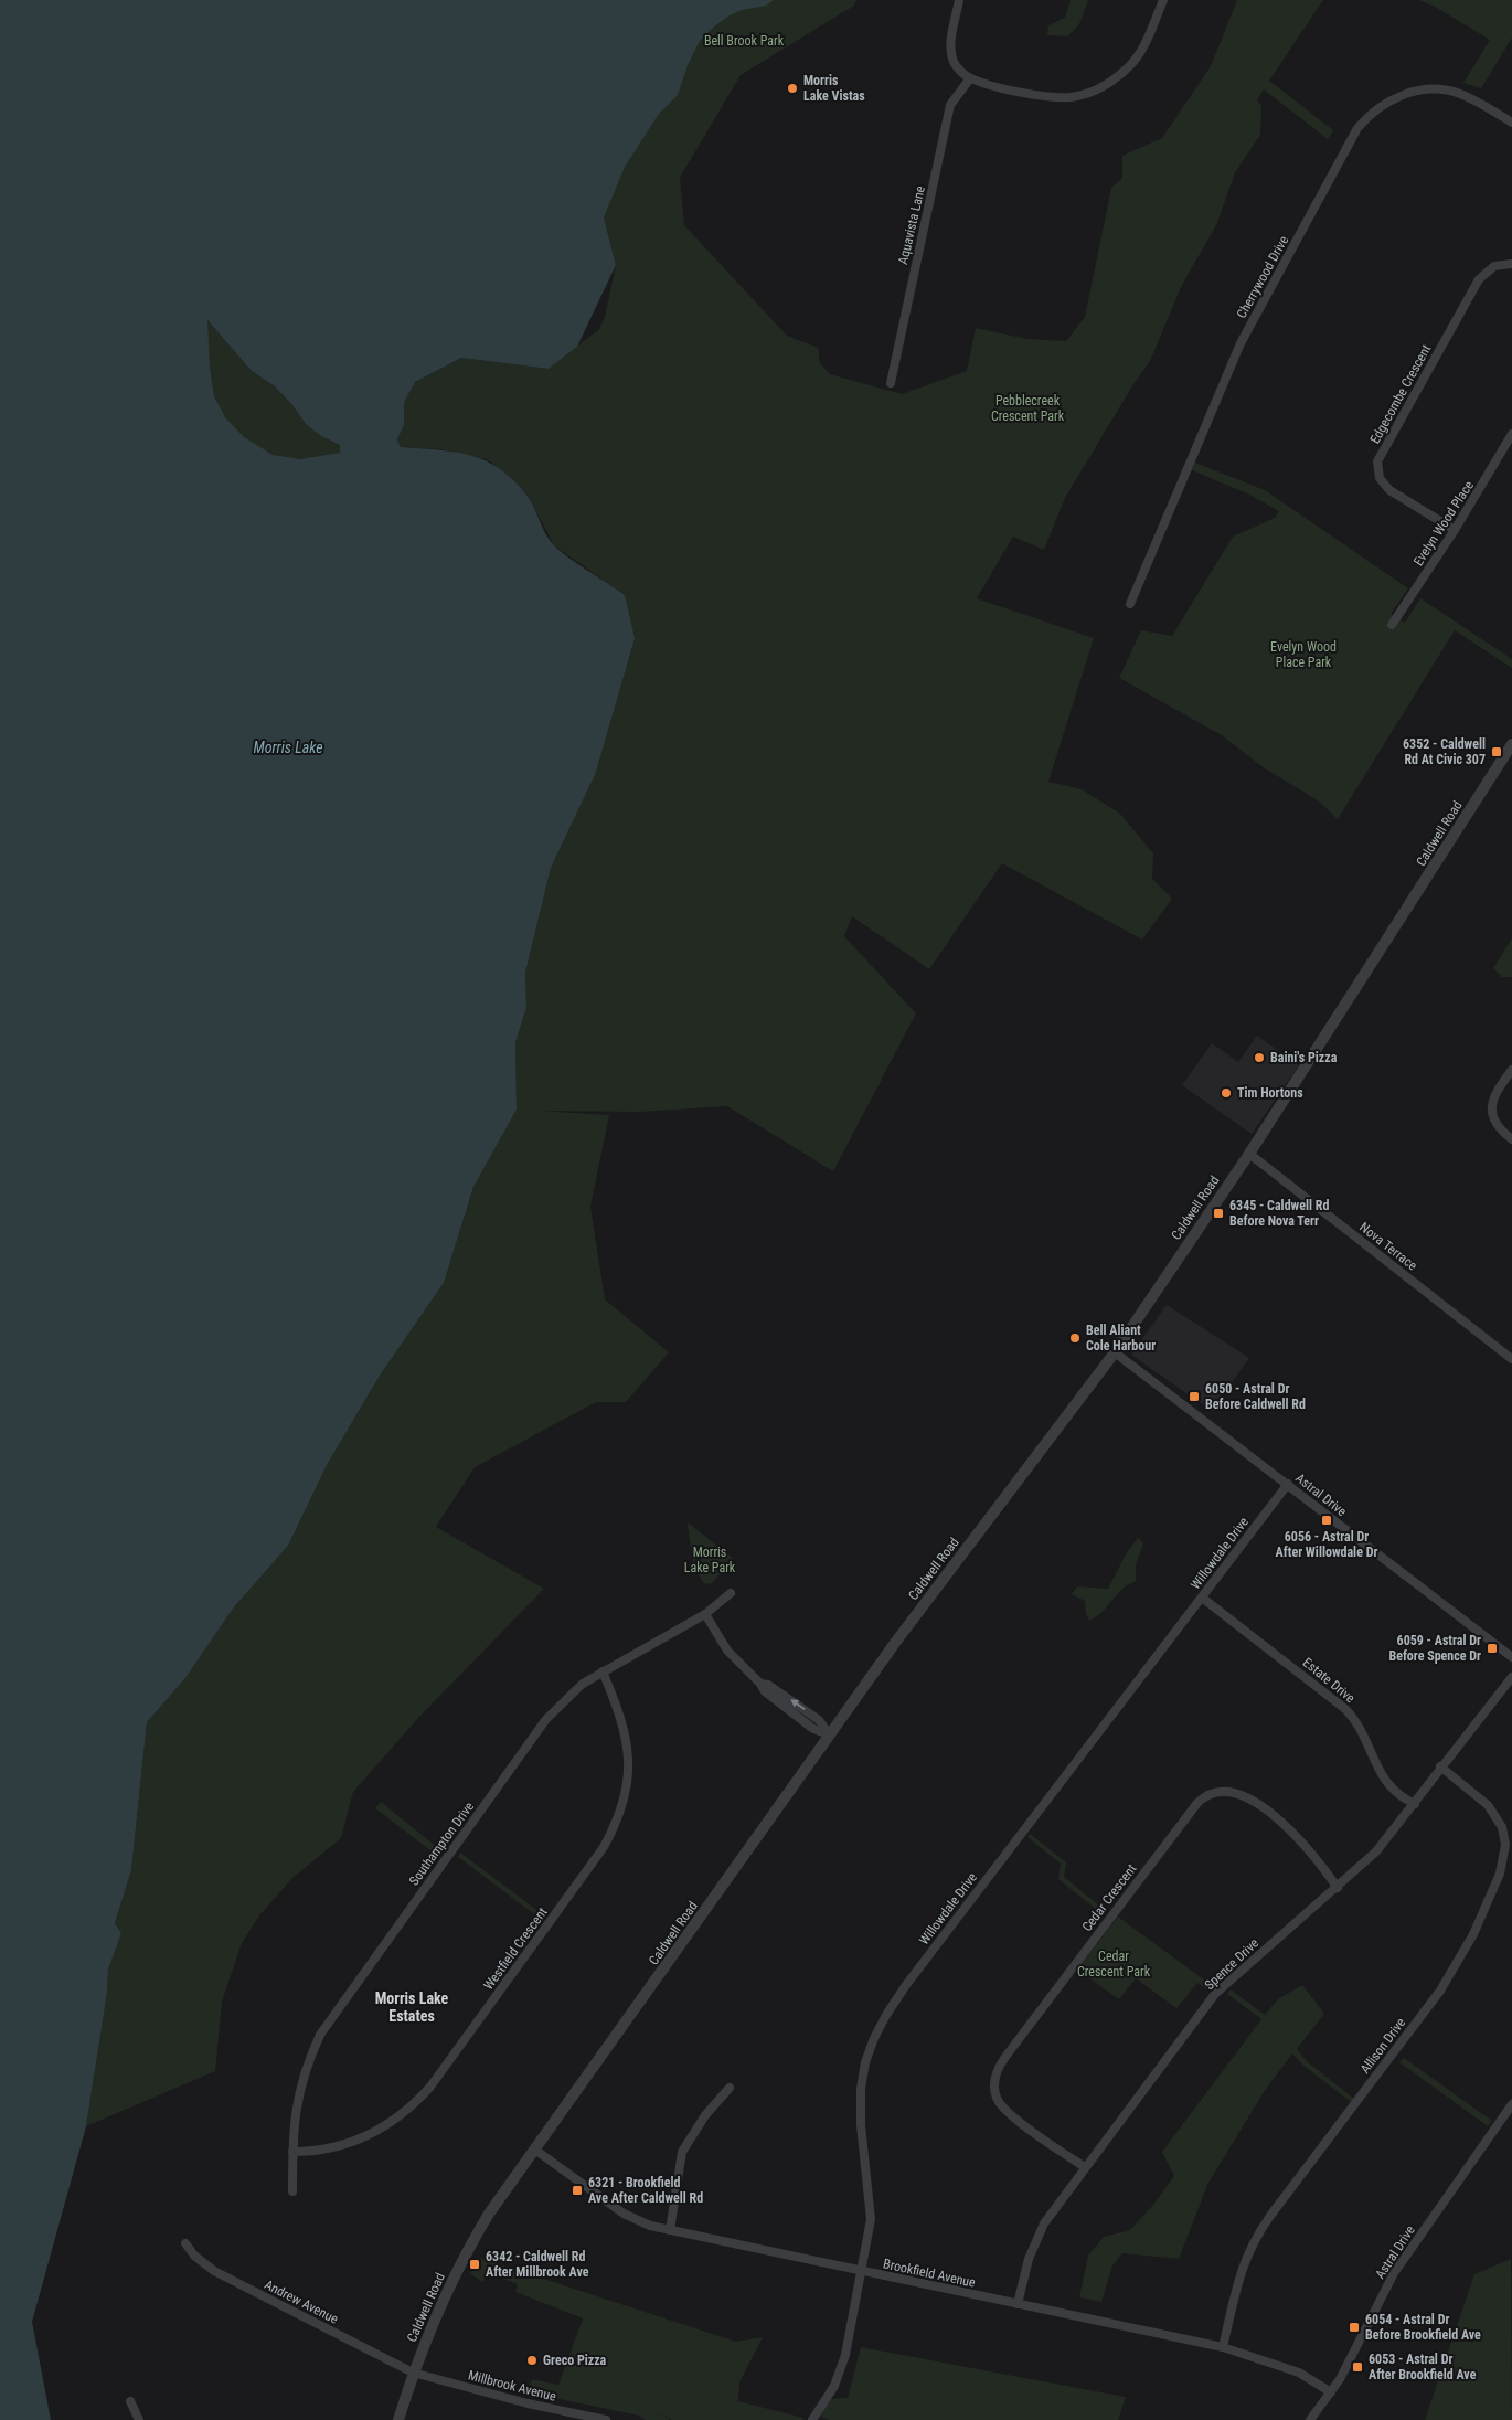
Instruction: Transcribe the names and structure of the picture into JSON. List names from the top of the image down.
{
  "streets": {
    "street": [
      "Aquavista Lane",
      "Cherrywood Drive",
      "Edgecombe Crescent",
      "Evelyn Wood Place",
      "Caldwell Road",
      "Nova Terrace",
      "Astral Drive",
      "Willowdale Drive",
      "Estate Drive",
      "Southampton Drive",
      "Cedar Crescent",
      "Westfield Crescent",
      "Spence Drive",
      "Allison Drive",
      "Brookfield Avenue",
      "Andrew Avenue",
      "Millbrook Avenue"
    ]
  },
  "crossings": [
    ["Edgecombe Crescent", "Evelyn Wood Place"],
    ["Caldwell Road", "Nova Terrace"],
    ["Caldwell Road", "Astral Drive"],
    ["Caldwell Road", "Brookfield Avenue"],
    ["Caldwell Road", "Andrew Avenue"],
    ["Caldwell Road", "Millbrook Avenue"],
    ["Astral Drive", "Willowdale Drive"],
    ["Astral Drive", "Brookfield Avenue"],
    ["Willowdale Drive", "Estate Drive"],
    ["Willowdale Drive", "Brookfield Avenue"],
    ["Estate Drive", "Spence Drive"],
    ["Southampton Drive", "Westfield Crescent"],
    ["Cedar Crescent", "Spence Drive"],
    ["Spence Drive", "Allison Drive"],
    ["Spence Drive", "Brookfield Avenue"],
    ["Allison Drive", "Brookfield Avenue"],
    ["Andrew Avenue", "Millbrook Avenue"]
  ],
  "districts": ["Morris Lake Estates"],
  "water": ["Morris Lake"],
  "parks": [
    "Bell Brook Park",
    "Pebblecreek Crescent Park",
    "Evelyn Wood Place Park",
    "Morris Lake Park",
    "Cedar Crescent Park"
  ],
  "places": {
    "other": [
      "Morris Lake Vistas",
      "Baini's Pizza",
      "Tim Hortons",
      "Bell Aliant Cole Harbour",
      "Greco Pizza"
    ],
    "transit": [
      "6352 - Caldwell Rd At Civic 307",
      "6345 - Caldwell Rd Before Nova Terr",
      "6050 - Astral Dr Before Caldwell Rd",
      "6056 - Astral Dr After Willowdale Dr",
      "6059 - Astral Dr Before Spence Dr",
      "6321 - Brookfield Ave After Caldwell Rd",
      "6342 - Caldwell Rd After Millbrook Ave",
      "6054 - Astral Dr Before Brookfield Ave",
      "6053 - Astral Dr After Brookfield Ave"
    ]
  }
}
